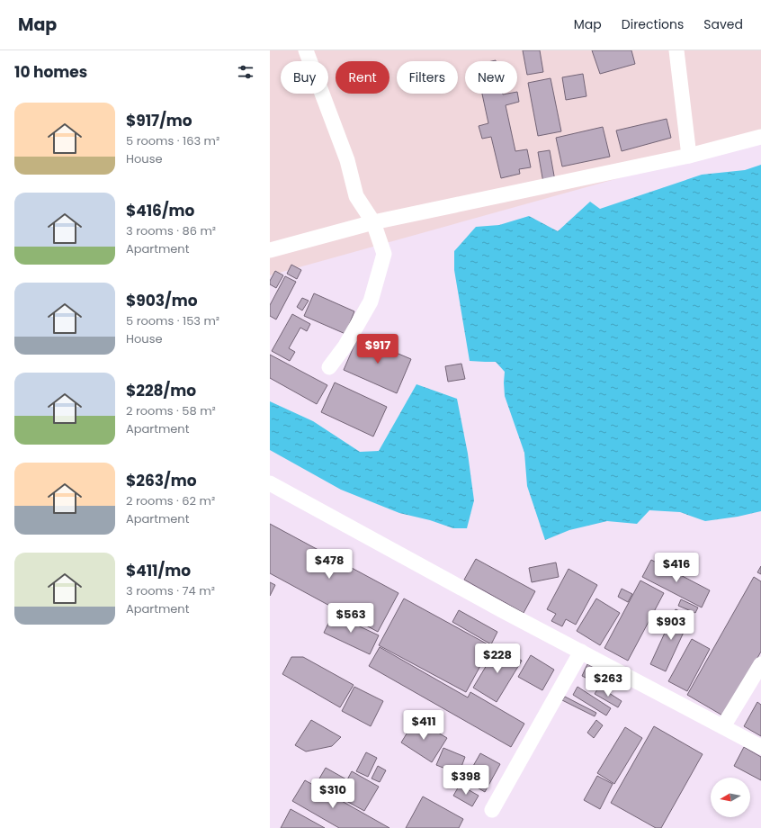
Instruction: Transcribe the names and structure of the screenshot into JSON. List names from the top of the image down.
{
  "north": "left",
  "page": {
    "header": "Map",
    "nav": ["Map", "Directions", "Saved"],
    "heading": "10 homes",
    "chip": [
      "Buy",
      "Rent",
      "Filters",
      "New"
    ],
    "list": [
      {
        "name": "$917/mo",
        "note": "5 rooms · 163 m² · House"
      },
      {
        "name": "$416/mo",
        "note": "3 rooms · 86 m² · Apartment"
      },
      {
        "name": "$903/mo",
        "note": "5 rooms · 153 m² · House"
      },
      {
        "name": "$228/mo",
        "note": "2 rooms · 58 m² · Apartment"
      },
      {
        "name": "$263/mo",
        "note": "2 rooms · 62 m² · Apartment"
      },
      {
        "name": "$411/mo",
        "note": "3 rooms · 74 m² · Apartment"
      }
    ],
    "price": [
      "$917",
      "$478",
      "$416",
      "$563",
      "$903",
      "$228",
      "$263",
      "$411",
      "$398",
      "$310"
    ]
  }
}
